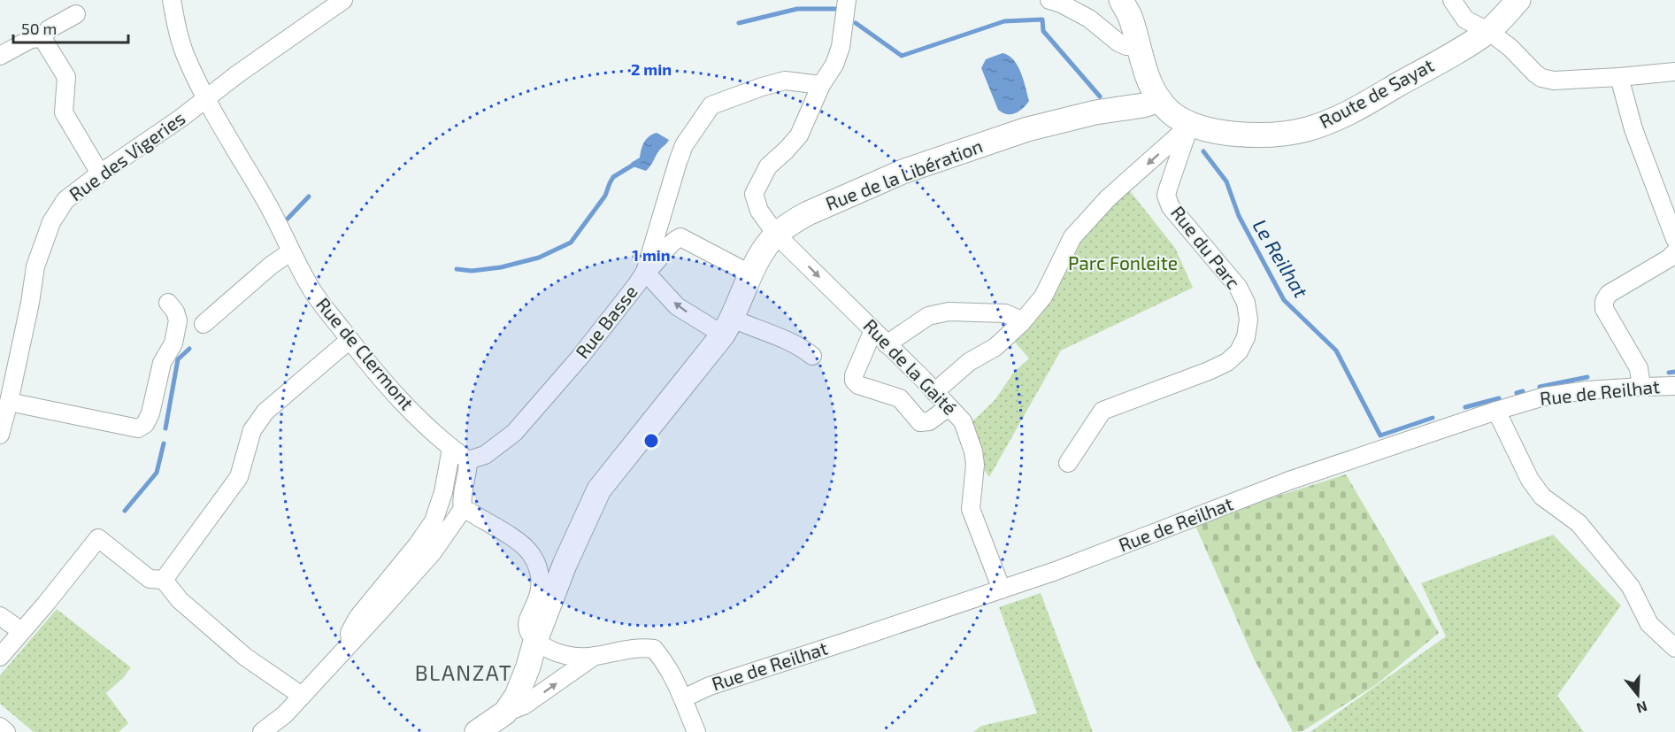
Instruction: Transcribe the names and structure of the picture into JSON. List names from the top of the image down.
{
  "streets": {
    "street": [
      "Route de Sayat",
      "Rue des Vigeries",
      "Rue de la Libération",
      "Rue du Parc",
      "Rue Basse",
      "Rue de Clermont",
      "Rue de la Gaité",
      "Rue de Reilhat"
    ]
  },
  "crossings": [
    ["Route de Sayat", "Rue de la Libération"],
    ["Route de Sayat", "Rue du Parc"],
    ["Rue des Vigeries", "Rue de Clermont"],
    ["Rue de la Libération", "Rue de la Gaité"],
    ["Rue Basse", "Rue de Clermont"],
    ["Rue Basse", "Rue de la Gaité"],
    ["Rue de la Gaité", "Rue de Reilhat"]
  ],
  "districts": ["BLANZAT"],
  "water": ["Le Reilhat"],
  "parks": ["Parc Fonleite"],
  "scale_bar": "50 m",
  "north": "bottom",
  "rings": ["2 min", "1 min"]
}
